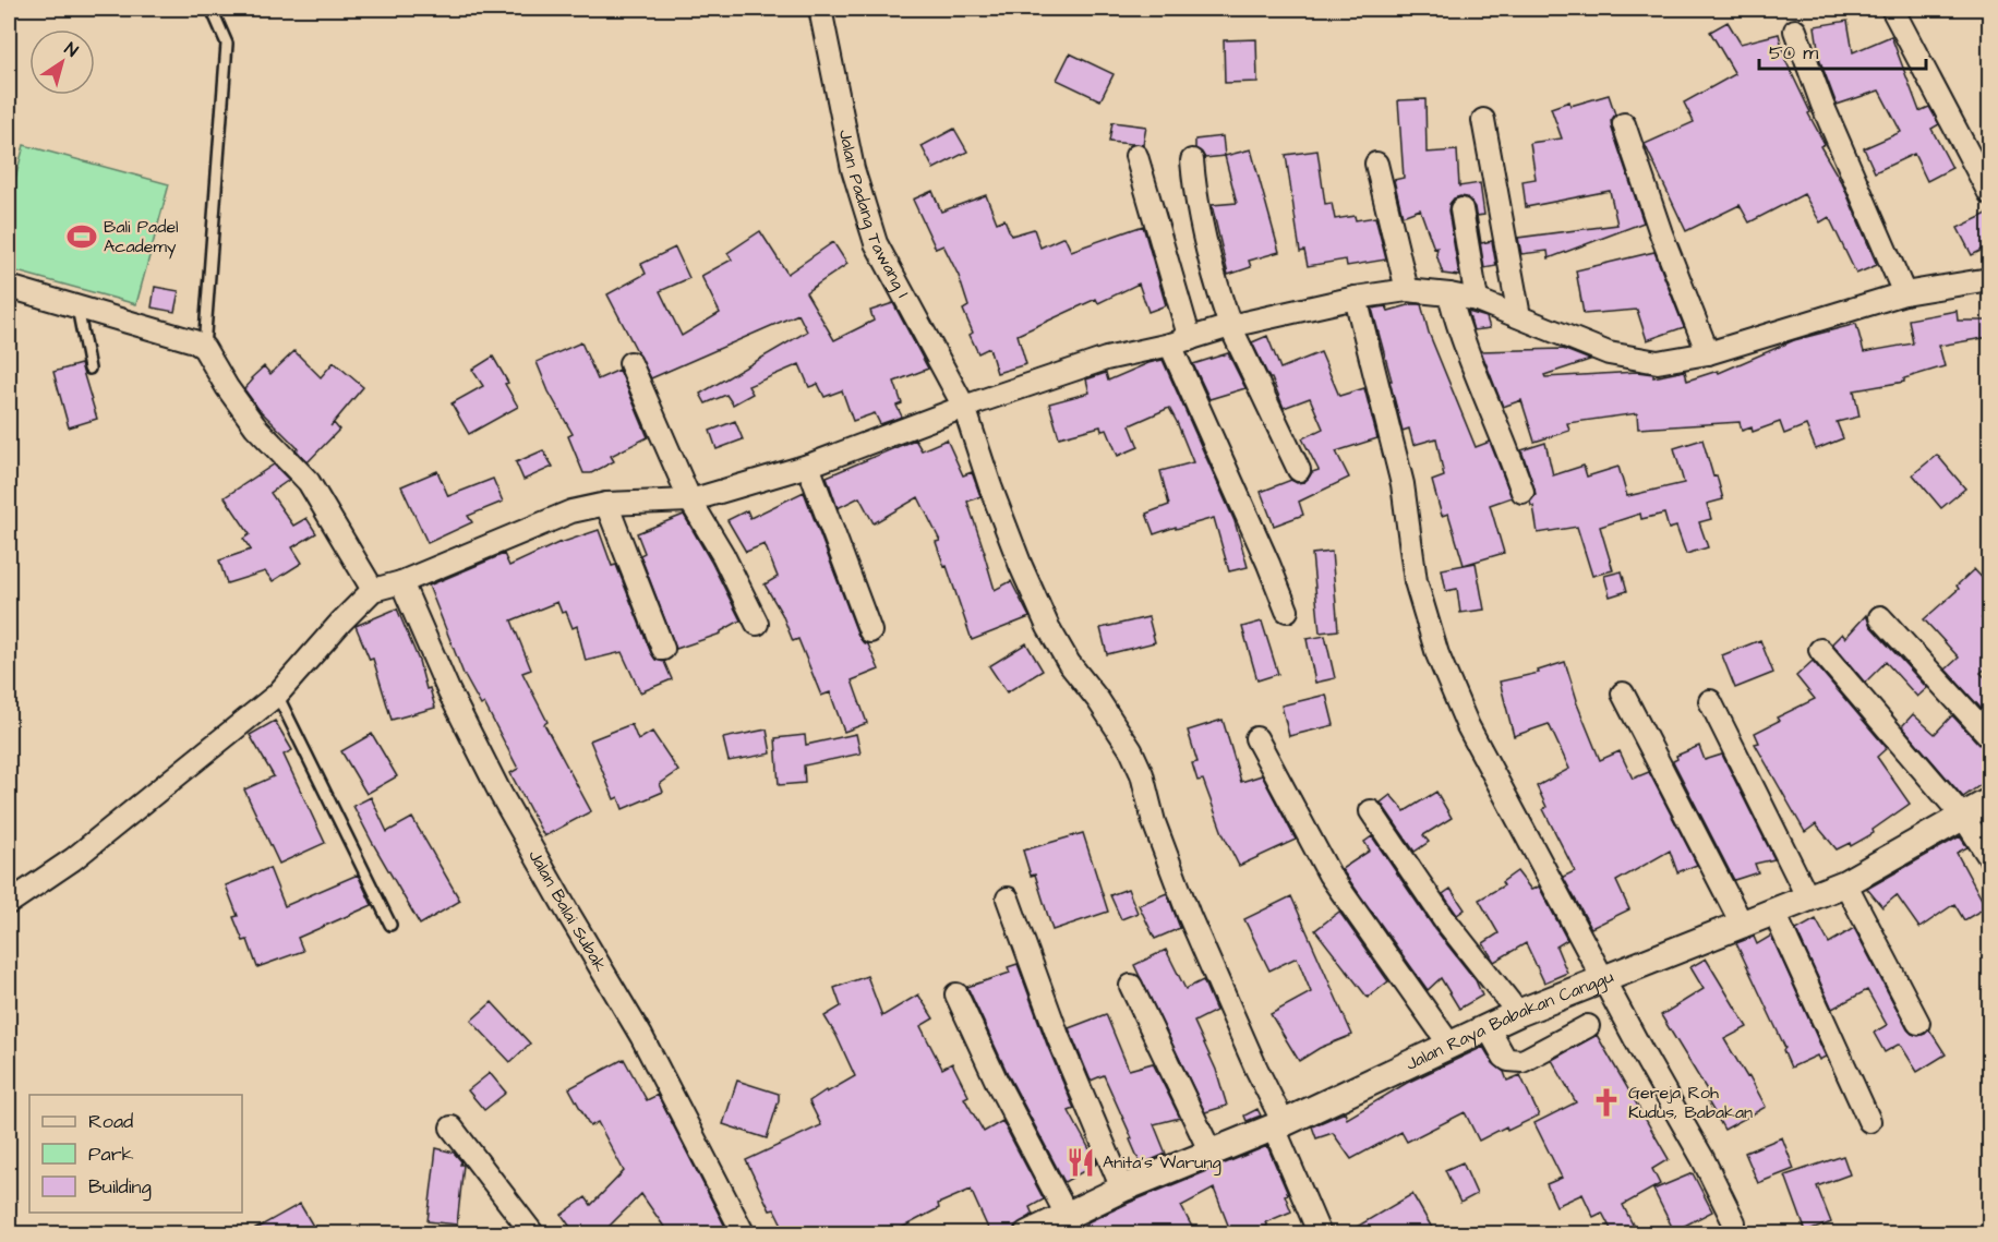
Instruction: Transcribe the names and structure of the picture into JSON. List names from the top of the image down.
{
  "streets": {
    "street": ["Jalan Padang Tawang I", "Jalan Balai Subak", "Jalan Raya Babakan Canggu"]
  },
  "crossings": [
    ["Jalan Padang Tawang I", "Jalan Raya Babakan Canggu"]
  ],
  "places": {
    "sports": ["Bali Padel Academy"],
    "church": ["Gereja Roh Kudus, Babakan"],
    "restaurant": ["Anita’s Warung"]
  },
  "legend": ["Road", "Park", "Building"],
  "scale_bar": "50 m",
  "north": "top right"
}
